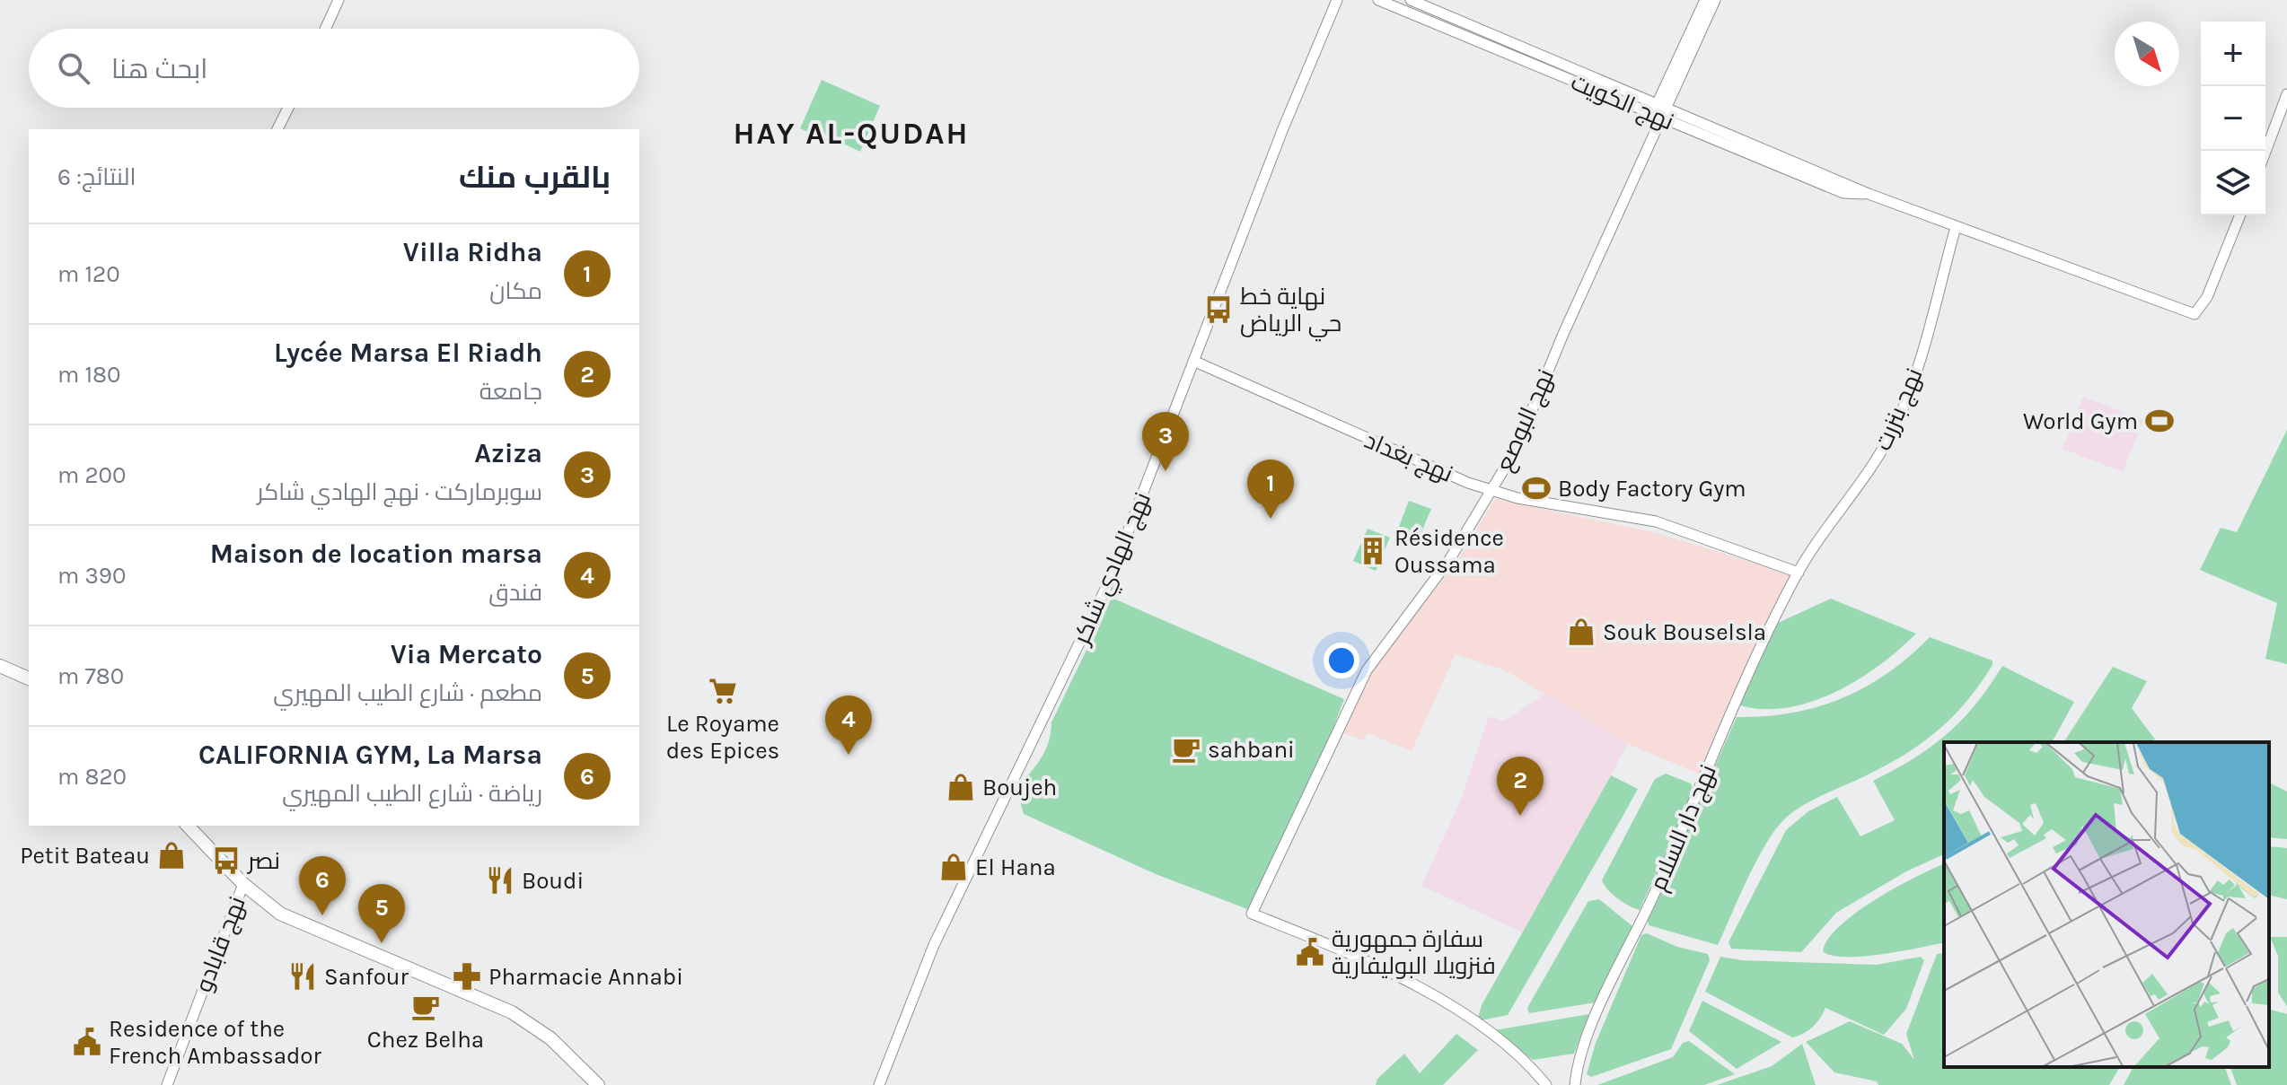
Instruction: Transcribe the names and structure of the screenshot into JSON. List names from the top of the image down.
{
  "streets": {
    "street": [
      "نهج الكويت",
      "نهج بنزرت",
      "نهج البوصع",
      "نهج بغداد",
      "نهج الهادي شاكر",
      "نهج دار السلام",
      "نهج قابادو"
    ]
  },
  "crossings": [
    ["نهج الكويت", "نهج بنزرت"],
    ["نهج الكويت", "نهج البوصع"],
    ["نهج بنزرت", "نهج بغداد"],
    ["نهج بنزرت", "نهج دار السلام"],
    ["نهج البوصع", "نهج بغداد"],
    ["نهج بغداد", "نهج الهادي شاكر"],
    ["نهج بغداد", "نهج دار السلام"]
  ],
  "districts": ["HAY AL-QUDAH"],
  "places": {
    "bus stop": ["نهاية خط حي الرياض", "نصر"],
    "sports": ["World Gym", "Body Factory Gym"],
    "building": ["Résidence Oussama"],
    "shop": [
      "Souk Bouselsla",
      "Boujeh",
      "Petit Bateau",
      "El Hana"
    ],
    "supermarket": ["Le Royame des Epices"],
    "cafe": ["sahbani", "Chez Belha"],
    "restaurant": ["Boudi", "Sanfour"],
    "public building": ["سفارة جمهورية فنزويلا البوليفارية", "Residence of the French Ambassador"],
    "pharmacy": ["Pharmacie Annabi"]
  },
  "north": "bottom right",
  "page": {
    "map_buttons": ["+", "−"],
    "search": "ابحث هنا",
    "heading": ["بالقرب منك", "النتائج: 6"],
    "list": [
      {
        "mark": "1",
        "name": "Villa Ridha",
        "note": "مكان",
        "value": "120 m"
      },
      {
        "mark": "2",
        "name": "Lycée Marsa El Riadh",
        "note": "جامعة",
        "value": "180 m"
      },
      {
        "mark": "3",
        "name": "Aziza",
        "note": "سوبرماركت · نهج الهادي شاكر",
        "value": "200 m"
      },
      {
        "mark": "4",
        "name": "Maison de location marsa",
        "note": "فندق",
        "value": "390 m"
      },
      {
        "mark": "5",
        "name": "Via Mercato",
        "note": "مطعم · شارع الطيب المهيري",
        "value": "780 m"
      },
      {
        "mark": "6",
        "name": "CALIFORNIA GYM, La Marsa",
        "note": "رياضة · شارع الطيب المهيري",
        "value": "820 m"
      }
    ],
    "pins": [
      "3",
      "1",
      "4",
      "2",
      "6",
      "5"
    ]
  }
}
